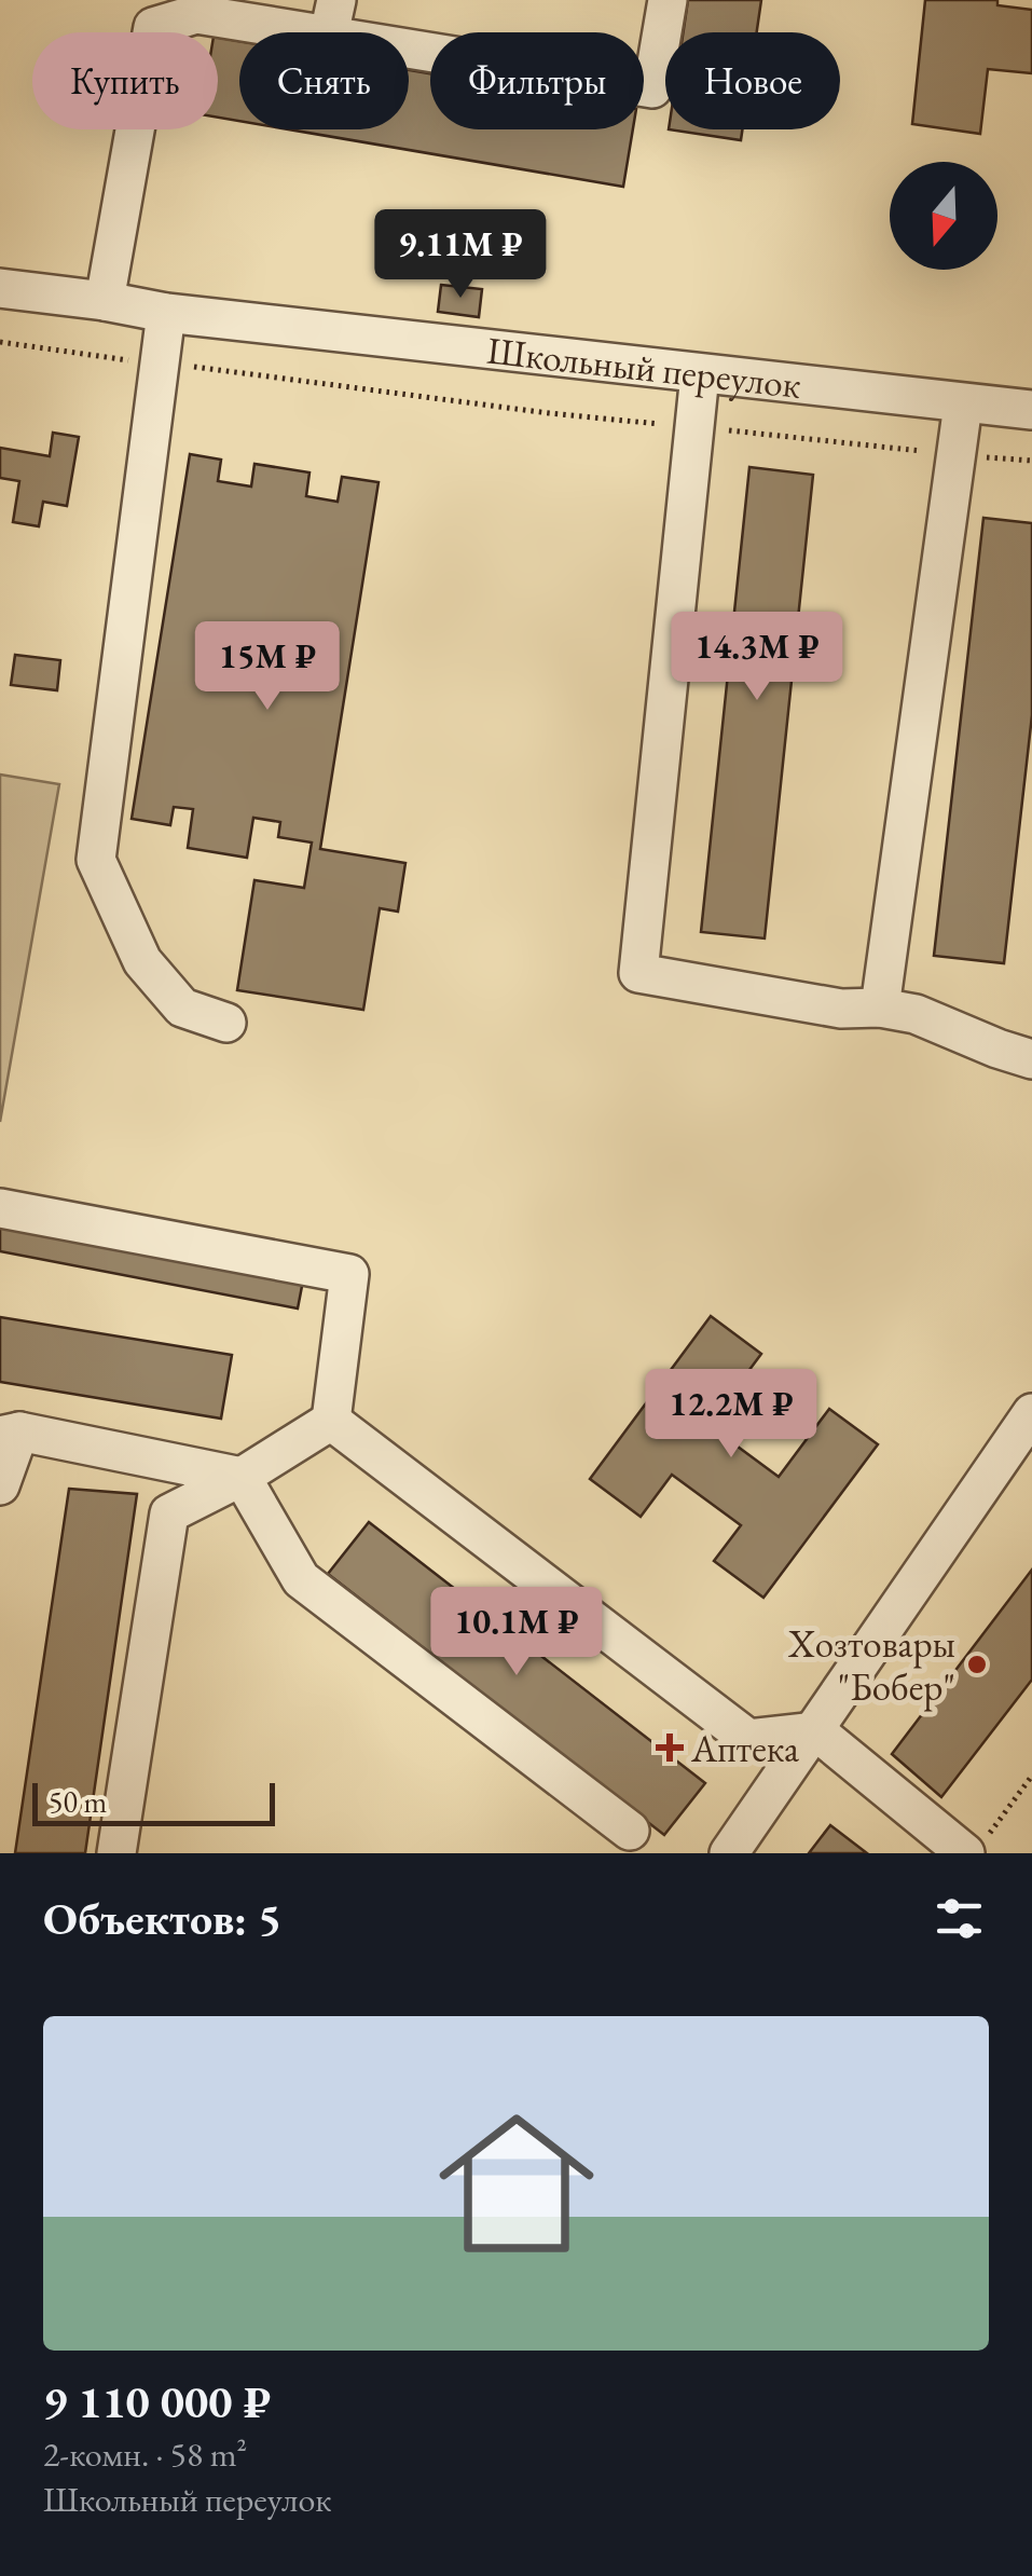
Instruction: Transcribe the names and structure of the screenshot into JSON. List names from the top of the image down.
{
  "streets": {
    "street": ["Школьный переулок"]
  },
  "places": {
    "other": ["Хозтовары \"Бобер\""],
    "health": ["Аптека"]
  },
  "scale_bar": "50 m",
  "north": "bottom",
  "page": {
    "chip": [
      "Купить",
      "Снять",
      "Фильтры",
      "Новое"
    ],
    "price": [
      "9.11M ₽",
      "14.3M ₽",
      "15M ₽",
      "12.2M ₽",
      "10.1M ₽"
    ],
    "scale": "50 m",
    "heading": "Объектов: 5",
    "list": [
      {
        "name": "9 110 000 ₽",
        "note": "2-комн. · 58 m² · Школьный переулок"
      }
    ]
  }
}
